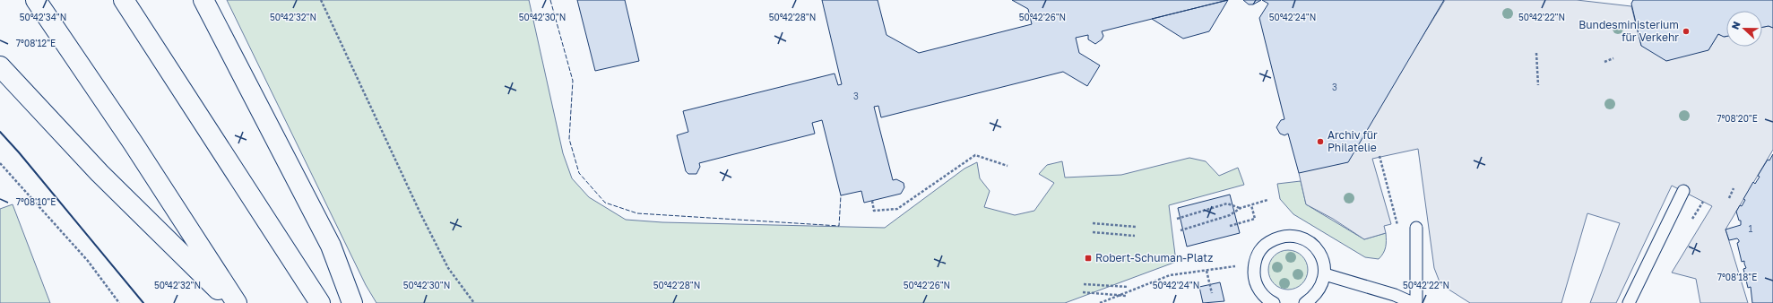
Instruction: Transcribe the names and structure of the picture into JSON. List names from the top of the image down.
{
  "places": {
    "other": ["Bundesministerium für Verkehr", "Archiv für Philatelie"],
    "transit": ["Robert-Schuman-Platz"]
  },
  "house_numbers": ["3", "3", "1"],
  "north": "left",
  "coordinates": [
    "50°42'34\"N",
    "50°42'32\"N",
    "50°42'30\"N",
    "50°42'28\"N",
    "50°42'26\"N",
    "50°42'24\"N",
    "50°42'22\"N",
    "7°08'12\"E",
    "7°08'20\"E",
    "7°08'10\"E",
    "7°08'18\"E"
  ]
}
